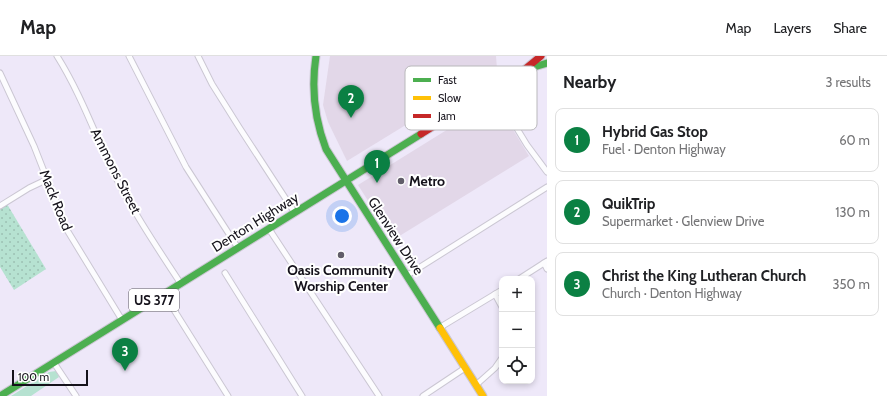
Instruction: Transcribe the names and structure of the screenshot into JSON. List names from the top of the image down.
{
  "streets": {
    "main road": ["Denton Highway", "Glenview Drive", "US 377"],
    "street": ["Ammons Street", "Mack Road"]
  },
  "crossings": [
    ["Ammons Street", "Denton Highway"],
    ["Mack Road", "Denton Highway"],
    ["Denton Highway", "Glenview Drive"]
  ],
  "places": ["Metro", "Oasis Community Worship Center"],
  "legend": ["Fast", "Slow", "Jam"],
  "scale_bar": "100 m",
  "page": {
    "header": "Map",
    "nav": ["Map", "Layers", "Share"],
    "heading": ["Nearby", "3 results"],
    "pins": ["2", "1", "3"],
    "list": [
      {
        "mark": "1",
        "name": "Hybrid Gas Stop",
        "note": "Fuel · Denton Highway",
        "value": "60 m"
      },
      {
        "mark": "2",
        "name": "QuikTrip",
        "note": "Supermarket · Glenview Drive",
        "value": "130 m"
      },
      {
        "mark": "3",
        "name": "Christ the King Lutheran Church",
        "note": "Church · Denton Highway",
        "value": "350 m"
      }
    ],
    "map_buttons": ["+", "−"],
    "scale": "100 m"
  }
}
